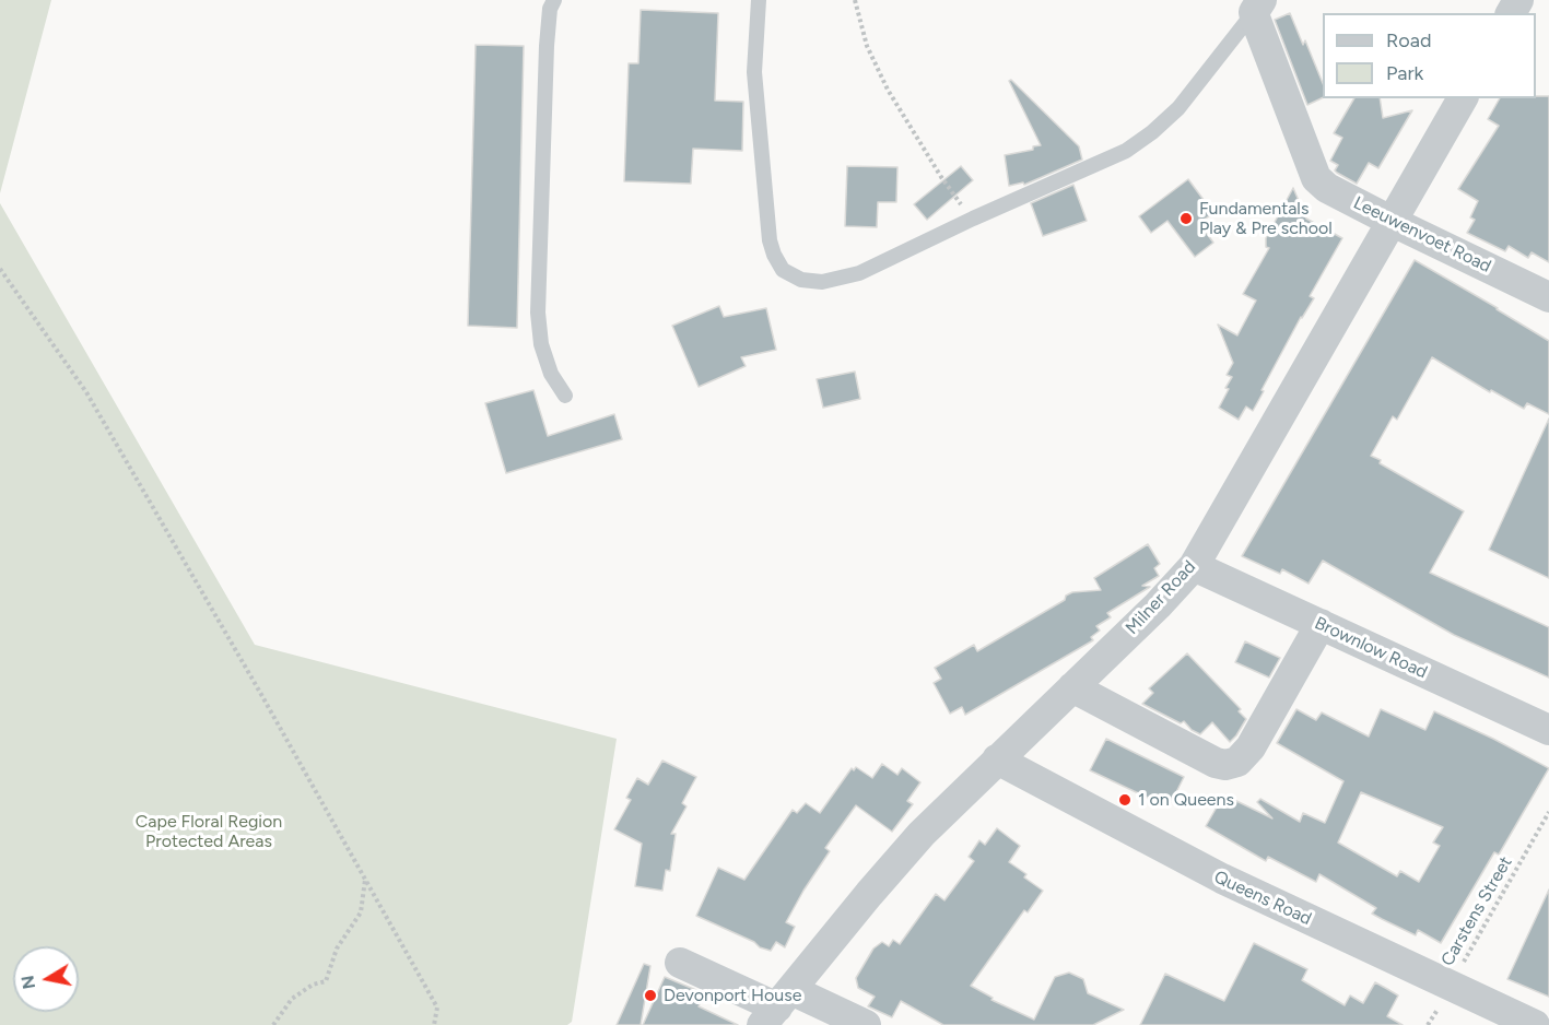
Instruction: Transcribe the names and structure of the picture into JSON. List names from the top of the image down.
{
  "streets": {
    "street": [
      "Leeuwenvoet Road",
      "Milner Road",
      "Brownlow Road",
      "Queens Road"
    ],
    "path": ["Carstens Street"]
  },
  "crossings": [
    ["Leeuwenvoet Road", "Milner Road"],
    ["Milner Road", "Brownlow Road"],
    ["Milner Road", "Queens Road"],
    ["Queens Road", "Carstens Street"]
  ],
  "parks": ["Cape Floral Region Protected Areas"],
  "places": ["Fundamentals Play & Pre school", "1 on Queens", "Devonport House"],
  "legend": ["Road", "Park"],
  "north": "left"
}
